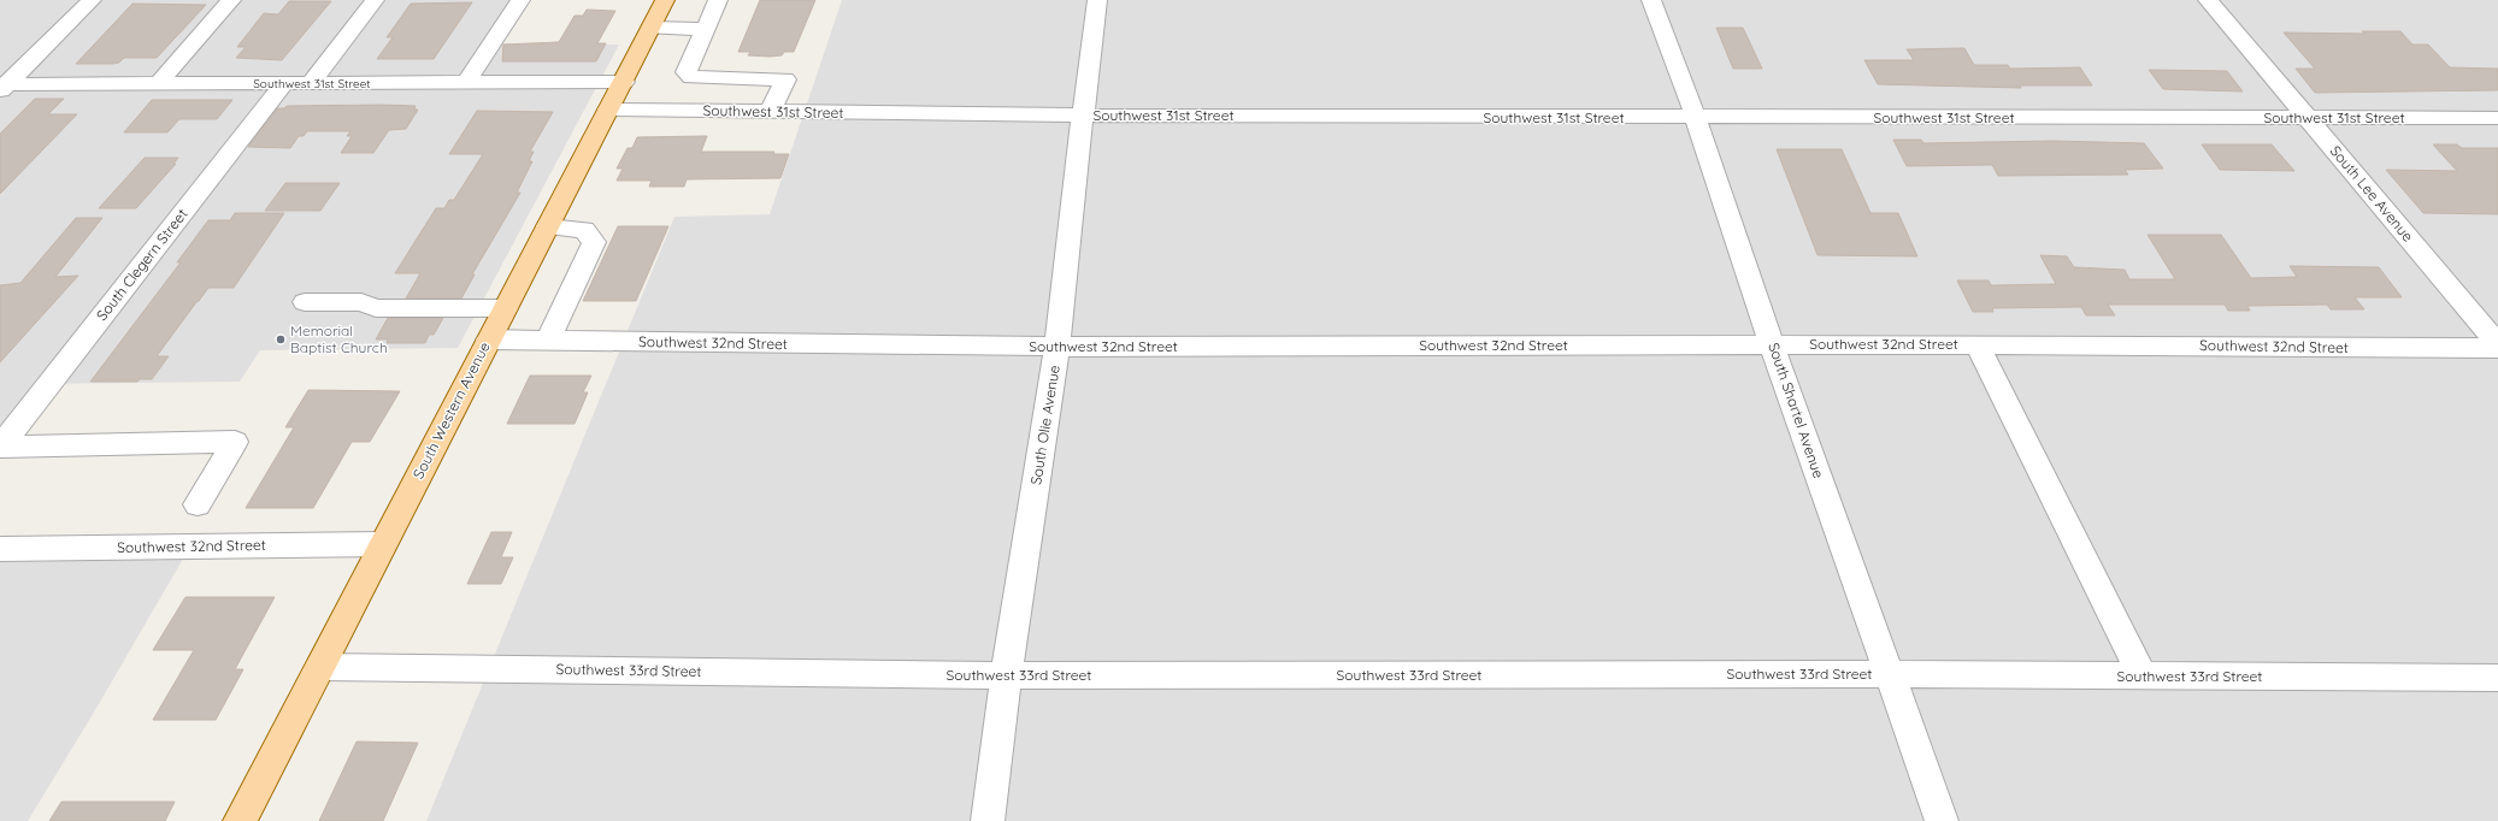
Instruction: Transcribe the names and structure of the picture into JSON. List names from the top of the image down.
{
  "streets": {
    "main road": ["South Western Avenue"],
    "street": [
      "Southwest 31st Street",
      "South Lee Avenue",
      "South Clegern Street",
      "Southwest 32nd Street",
      "South Shartel Avenue",
      "South Olie Avenue",
      "Southwest 33rd Street"
    ]
  },
  "crossings": [
    ["Southwest 31st Street", "South Lee Avenue"],
    ["Southwest 31st Street", "South Clegern Street"],
    ["Southwest 31st Street", "South Western Avenue"],
    ["Southwest 31st Street", "South Shartel Avenue"],
    ["Southwest 31st Street", "South Olie Avenue"],
    ["Southwest 32nd Street", "South Western Avenue"],
    ["Southwest 32nd Street", "South Shartel Avenue"],
    ["Southwest 32nd Street", "South Olie Avenue"],
    ["South Western Avenue", "Southwest 33rd Street"],
    ["South Shartel Avenue", "Southwest 33rd Street"],
    ["South Olie Avenue", "Southwest 33rd Street"]
  ],
  "places": ["Memorial Baptist Church"]
}
